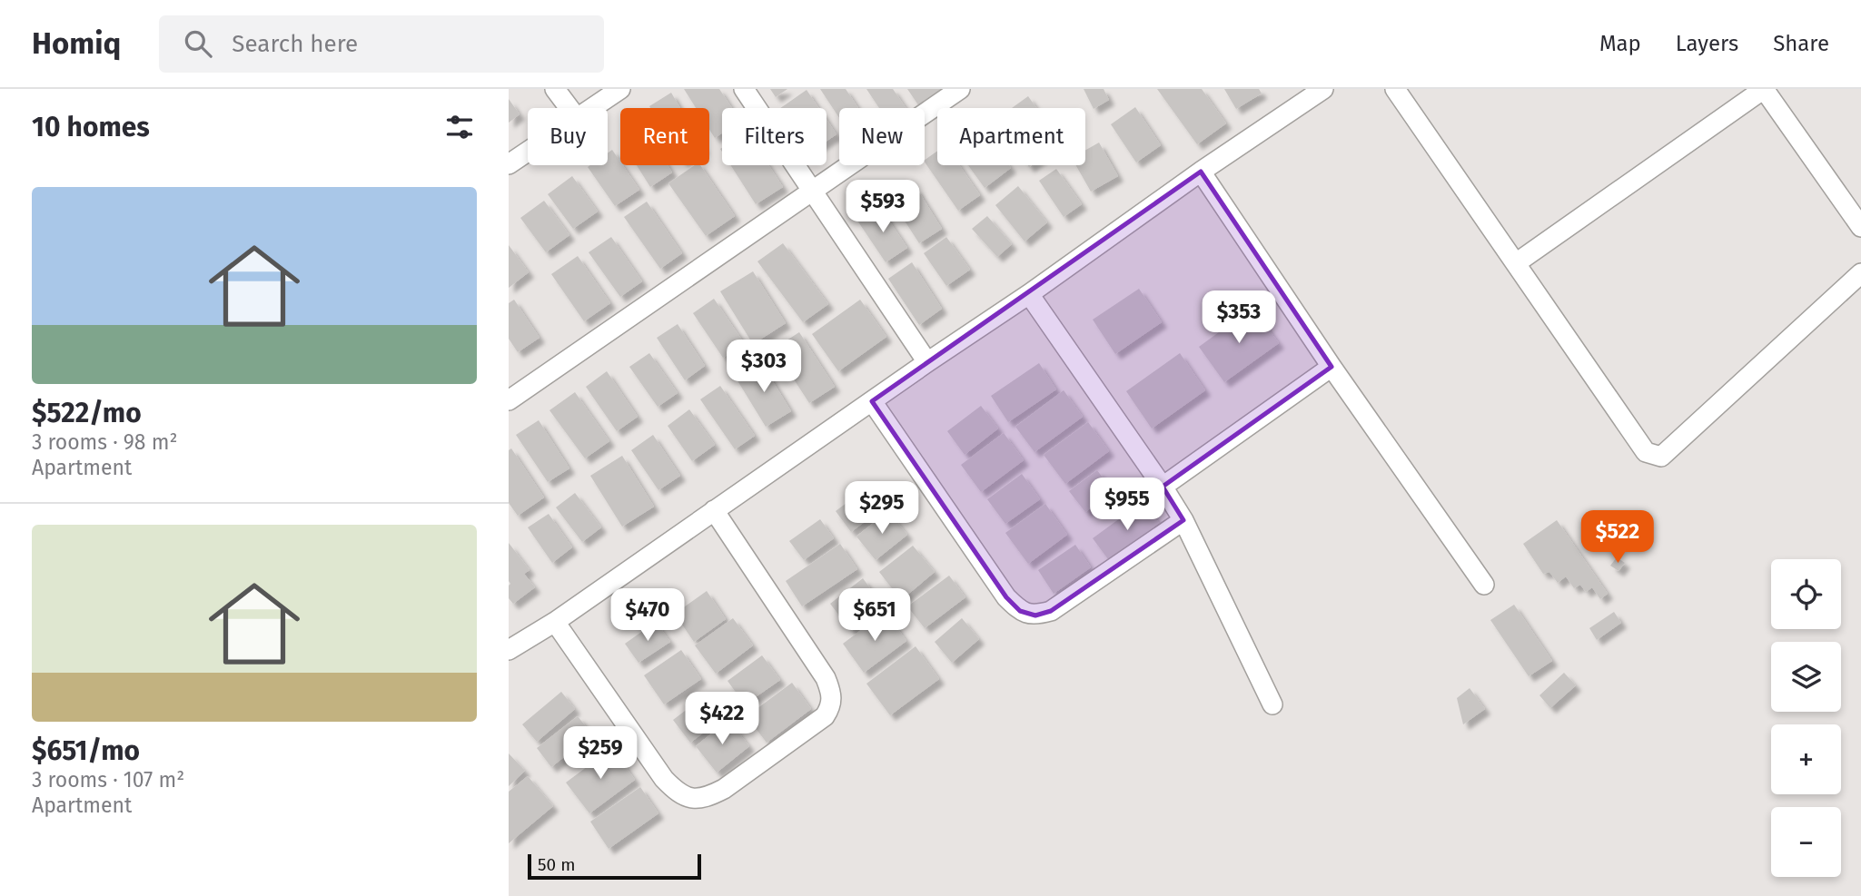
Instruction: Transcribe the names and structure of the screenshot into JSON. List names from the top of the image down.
{
  "scale_bar": "50 m",
  "page": {
    "header": "Homiq",
    "search": "Search here",
    "nav": ["Map", "Layers", "Share"],
    "heading": "10 homes",
    "chip": [
      "Buy",
      "Rent",
      "Filters",
      "New",
      "Apartment"
    ],
    "list": [
      {
        "name": "$522/mo",
        "note": "3 rooms · 98 m² · Apartment"
      },
      {
        "name": "$651/mo",
        "note": "3 rooms · 107 m² · Apartment"
      }
    ],
    "price": [
      "$593",
      "$353",
      "$303",
      "$955",
      "$295",
      "$522",
      "$470",
      "$651",
      "$422",
      "$259"
    ],
    "map_buttons": ["+", "−"],
    "scale": "50 m"
  }
}
